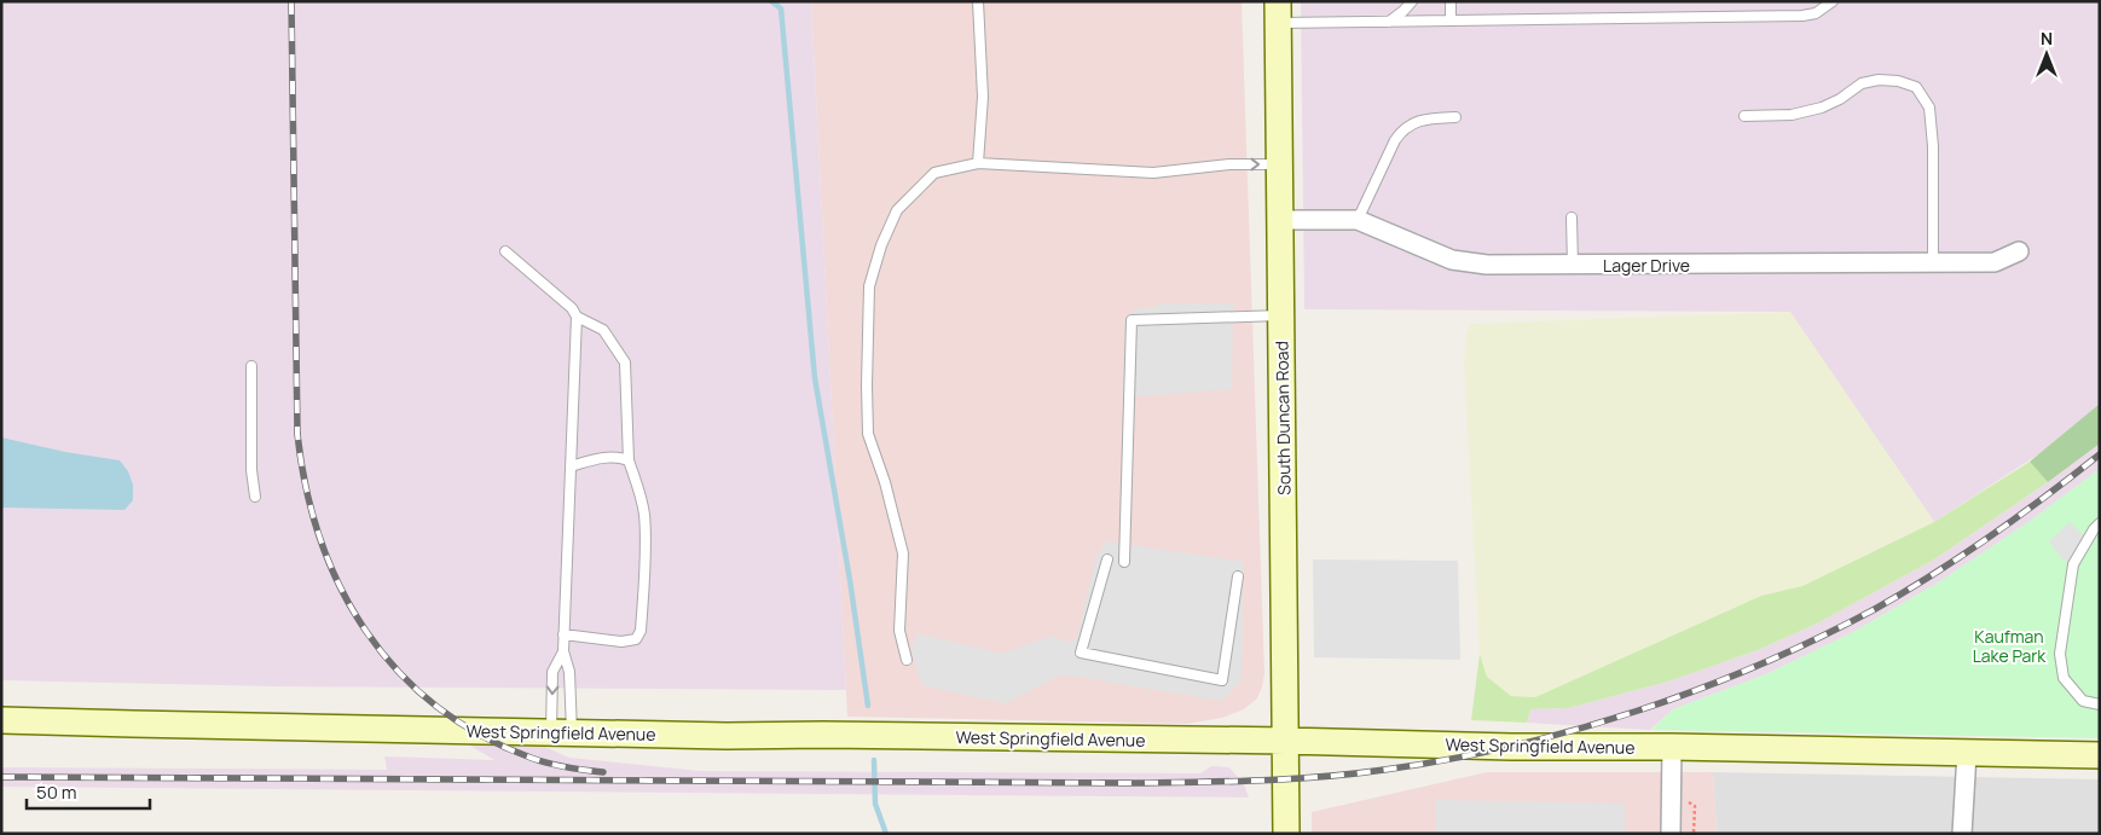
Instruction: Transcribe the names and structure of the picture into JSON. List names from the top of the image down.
{
  "streets": {
    "main road": ["South Duncan Road", "West Springfield Avenue"],
    "street": ["Lager Drive"]
  },
  "crossings": [
    ["Lager Drive", "South Duncan Road"],
    ["South Duncan Road", "West Springfield Avenue"]
  ],
  "parks": ["Kaufman Lake Park"],
  "scale_bar": "50 m",
  "north": "top"
}
